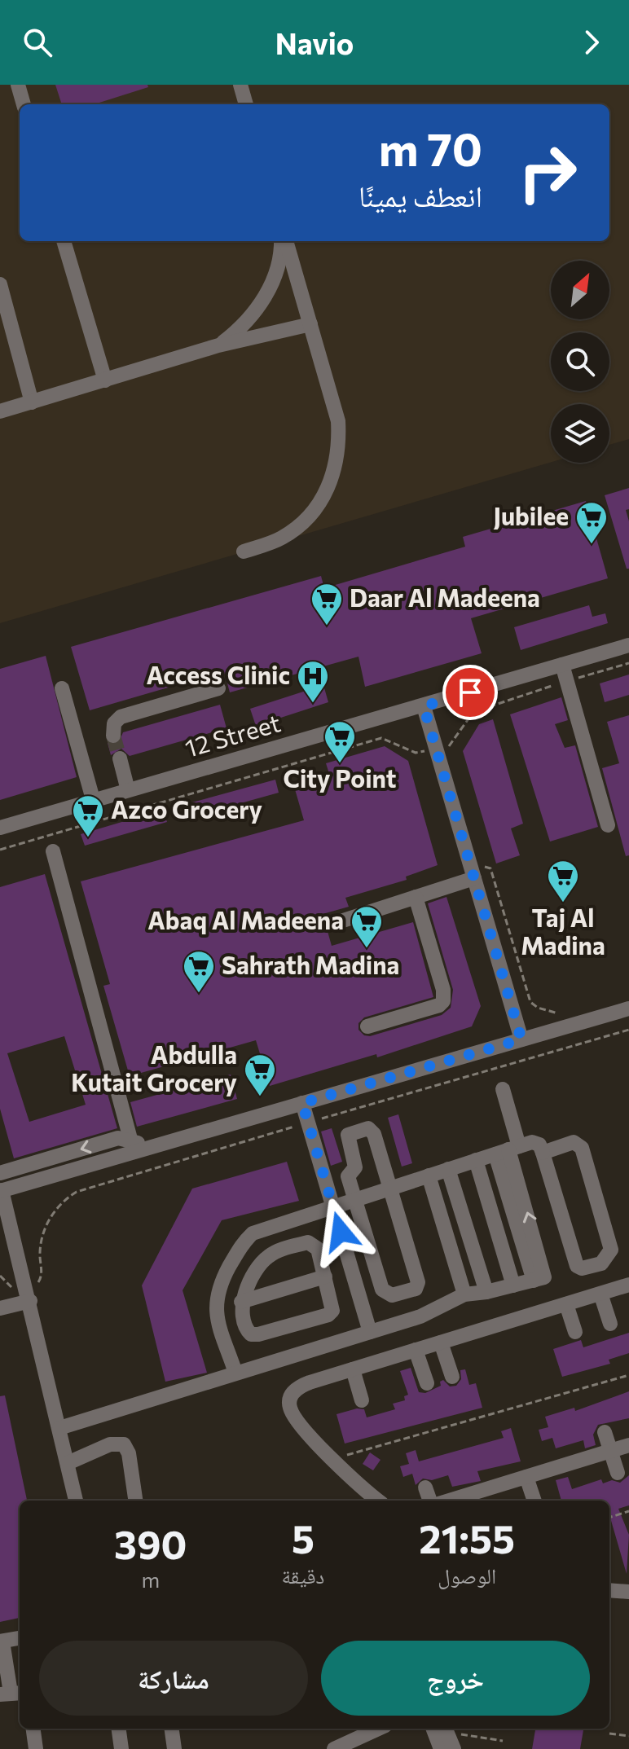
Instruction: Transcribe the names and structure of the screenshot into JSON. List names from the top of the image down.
{
  "streets": {
    "street": ["12 Street"]
  },
  "places": {
    "supermarket": [
      "Jubilee",
      "Daar Al Madeena",
      "City Point",
      "Azco Grocery",
      "Taj Al Madina",
      "Abaq Al Madeena",
      "Sahrath Madina",
      "Abdulla Kutait Grocery"
    ],
    "hospital": ["Access Clinic"]
  },
  "north": "top right",
  "page": {
    "header": "Navio",
    "turn": ["70 m", "انعطف يمينًا"],
    "eta": [
      "21:55",
      "الوصول",
      "5",
      "دقيقة",
      "390",
      "m"
    ],
    "buttons": ["خروج", "مشاركة"]
  }
}
